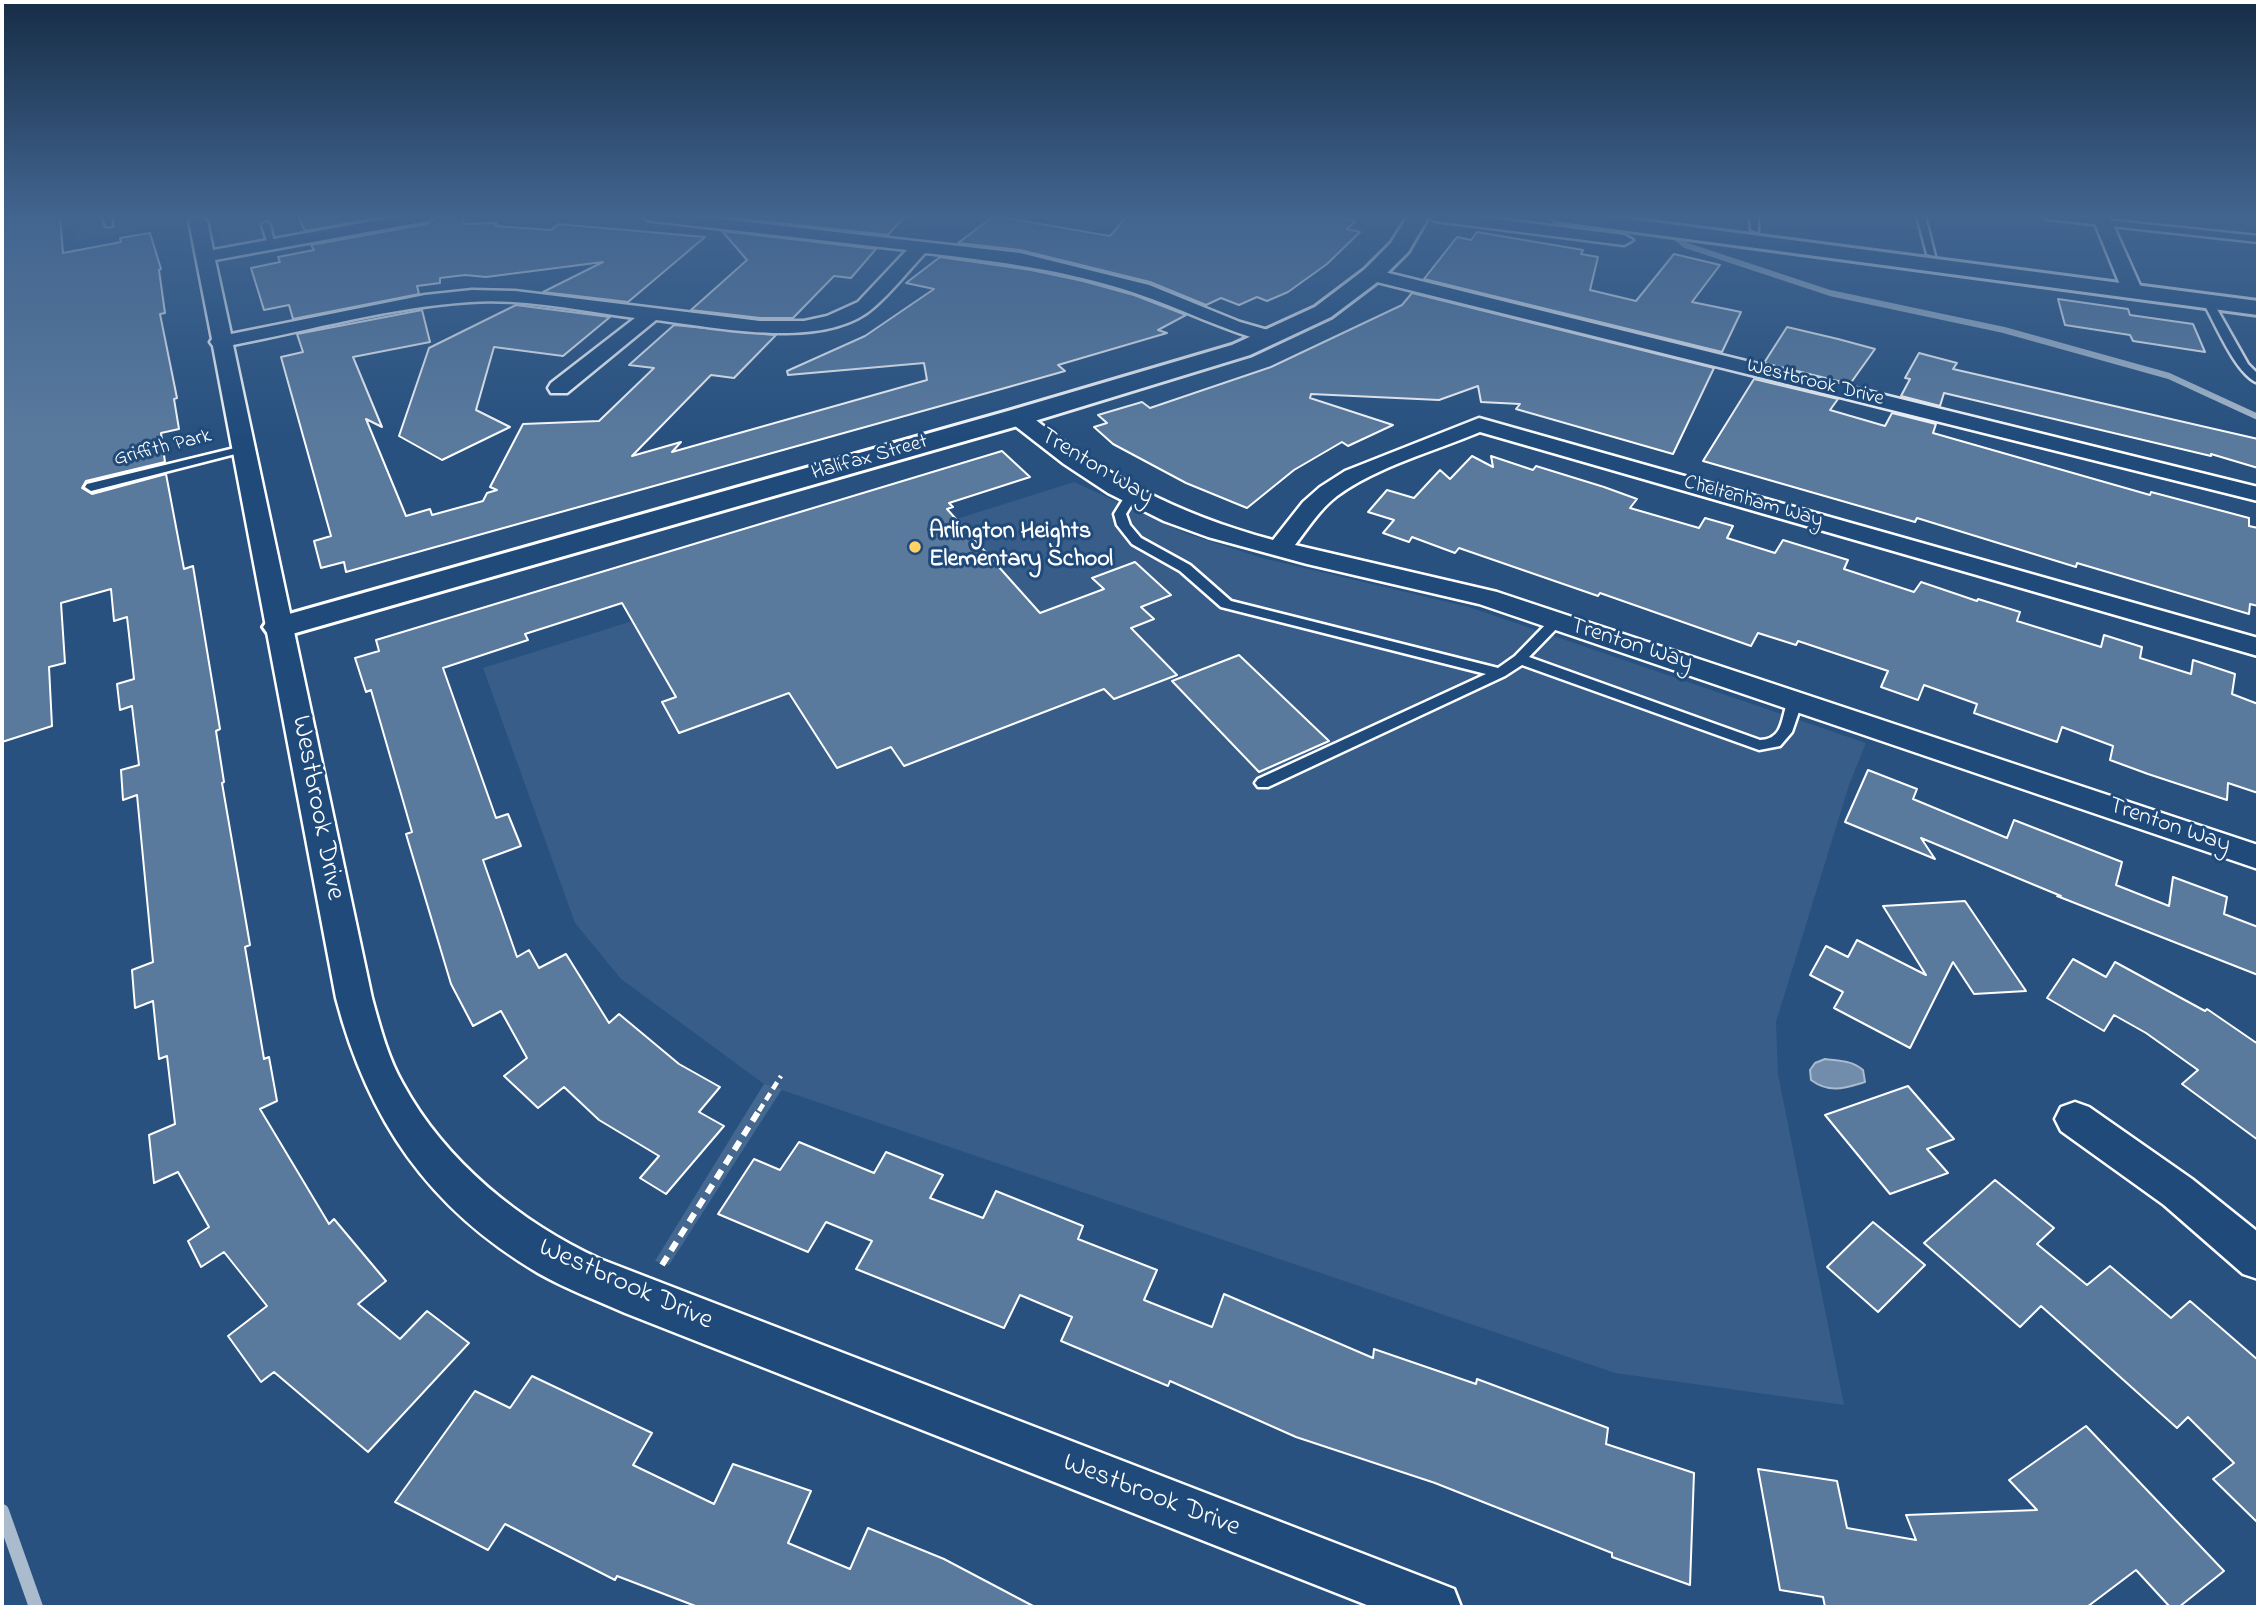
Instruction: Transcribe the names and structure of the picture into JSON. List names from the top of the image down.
{
  "streets": {
    "main road": ["Halifax Street"],
    "street": ["Westbrook Drive", "Trenton Way", "Cheltenham Way"],
    "lane": ["Griffith Park"]
  },
  "crossings": [
    ["Westbrook Drive", "Griffith Park"],
    ["Westbrook Drive", "Halifax Street"],
    ["Halifax Street", "Trenton Way"],
    ["Trenton Way", "Cheltenham Way"]
  ],
  "places": ["Arlington Heights Elementary School"]
}
